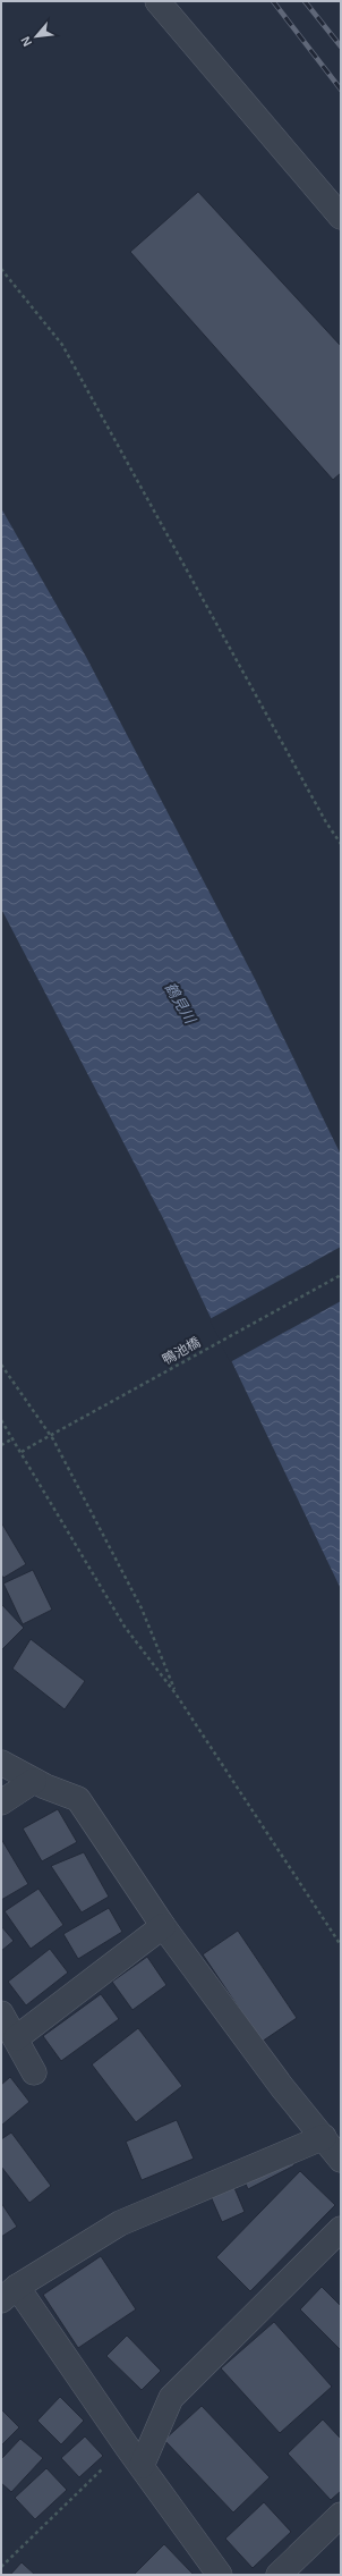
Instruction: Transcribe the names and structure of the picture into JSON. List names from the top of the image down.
{
  "streets": {
    "path": ["鴨池橋"]
  },
  "water": ["鶴見川"],
  "north": "bottom left"
}
